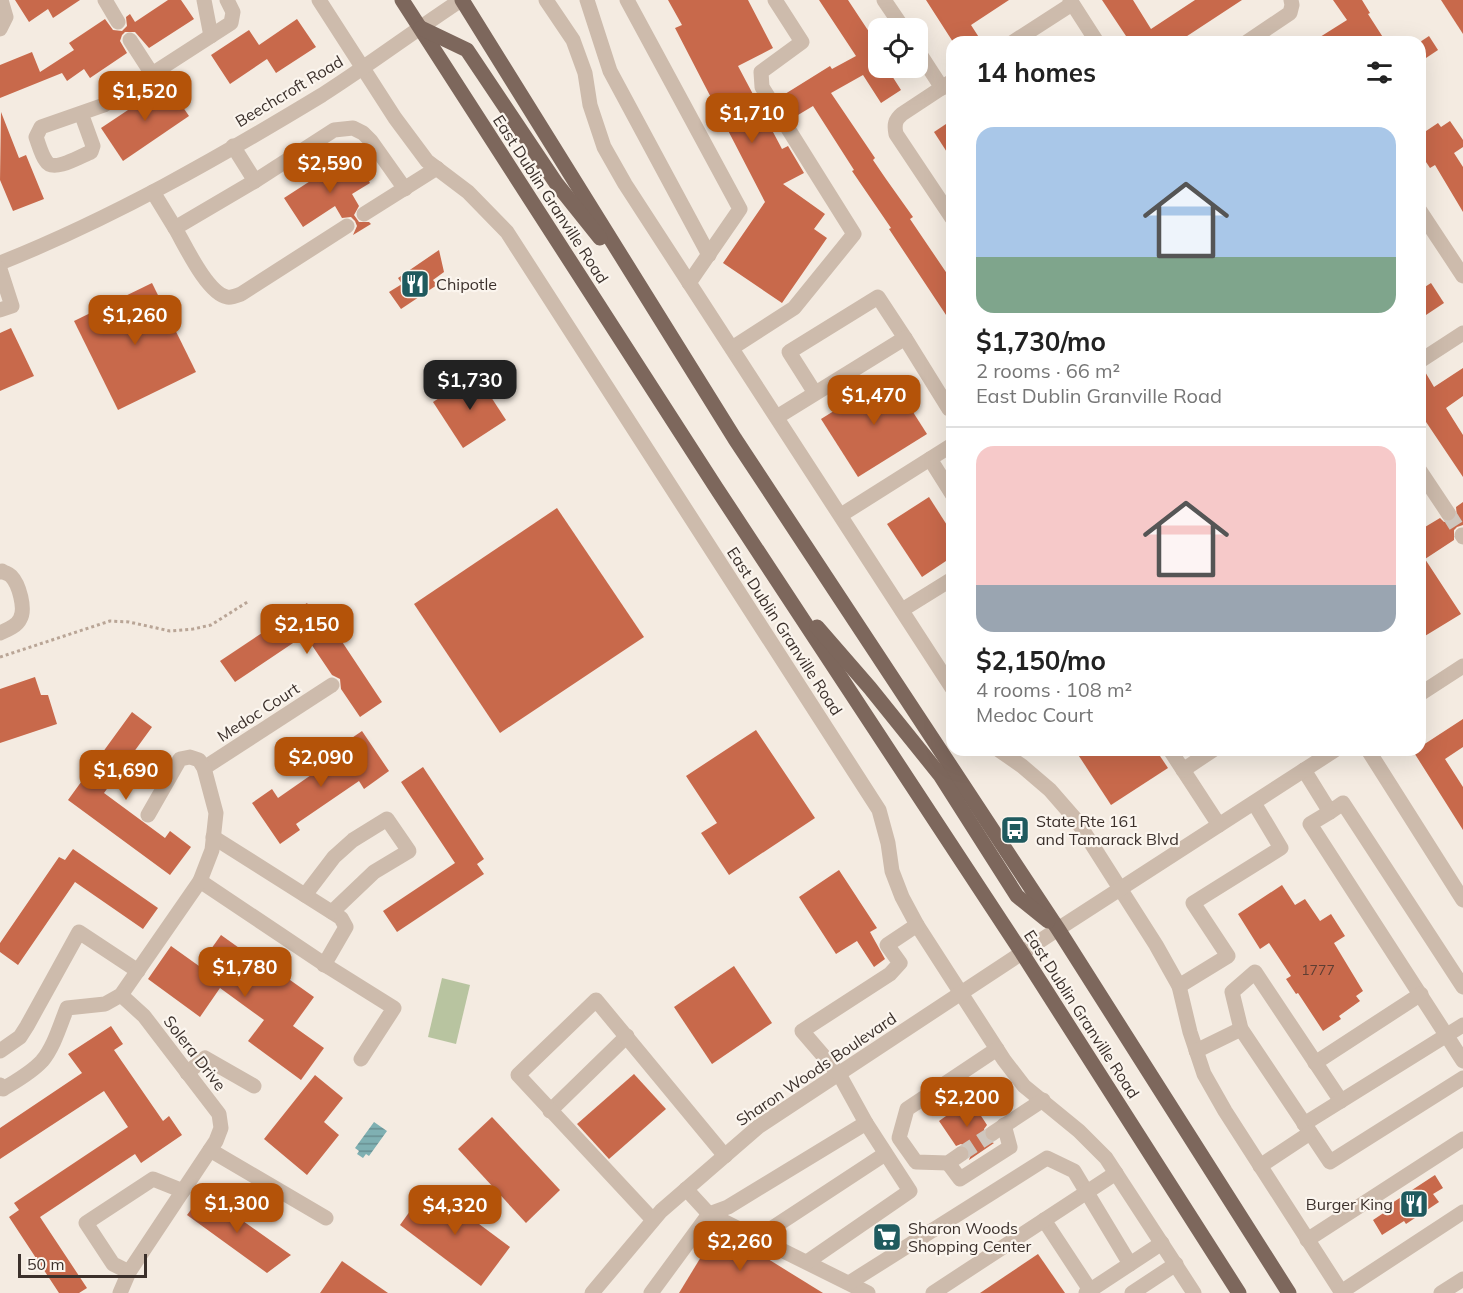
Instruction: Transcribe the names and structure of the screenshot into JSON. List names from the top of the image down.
{
  "streets": {
    "main road": ["East Dublin Granville Road"],
    "street": [
      "Beechcroft Road",
      "Medoc Court",
      "Solera Drive",
      "Sharon Woods Boulevard"
    ]
  },
  "crossings": [
    ["Beechcroft Road", "East Dublin Granville Road"],
    ["East Dublin Granville Road", "Sharon Woods Boulevard"]
  ],
  "places": {
    "restaurant": ["Chipotle", "Burger King"],
    "bus stop": ["State Rte 161 and Tamarack Blvd"],
    "supermarket": ["Sharon Woods Shopping Center"]
  },
  "house_numbers": ["1777"],
  "scale_bar": "50 m",
  "page": {
    "heading": "14 homes",
    "price": [
      "$1,520",
      "$1,710",
      "$2,590",
      "$1,260",
      "$1,730",
      "$1,470",
      "$2,150",
      "$2,090",
      "$1,690",
      "$1,780",
      "$2,200",
      "$1,300",
      "$4,320",
      "$2,260"
    ],
    "list": [
      {
        "name": "$1,730/mo",
        "note": "2 rooms · 66 m² · East Dublin Granville Road"
      },
      {
        "name": "$2,150/mo",
        "note": "4 rooms · 108 m² · Medoc Court"
      }
    ],
    "scale": "50 m"
  }
}
